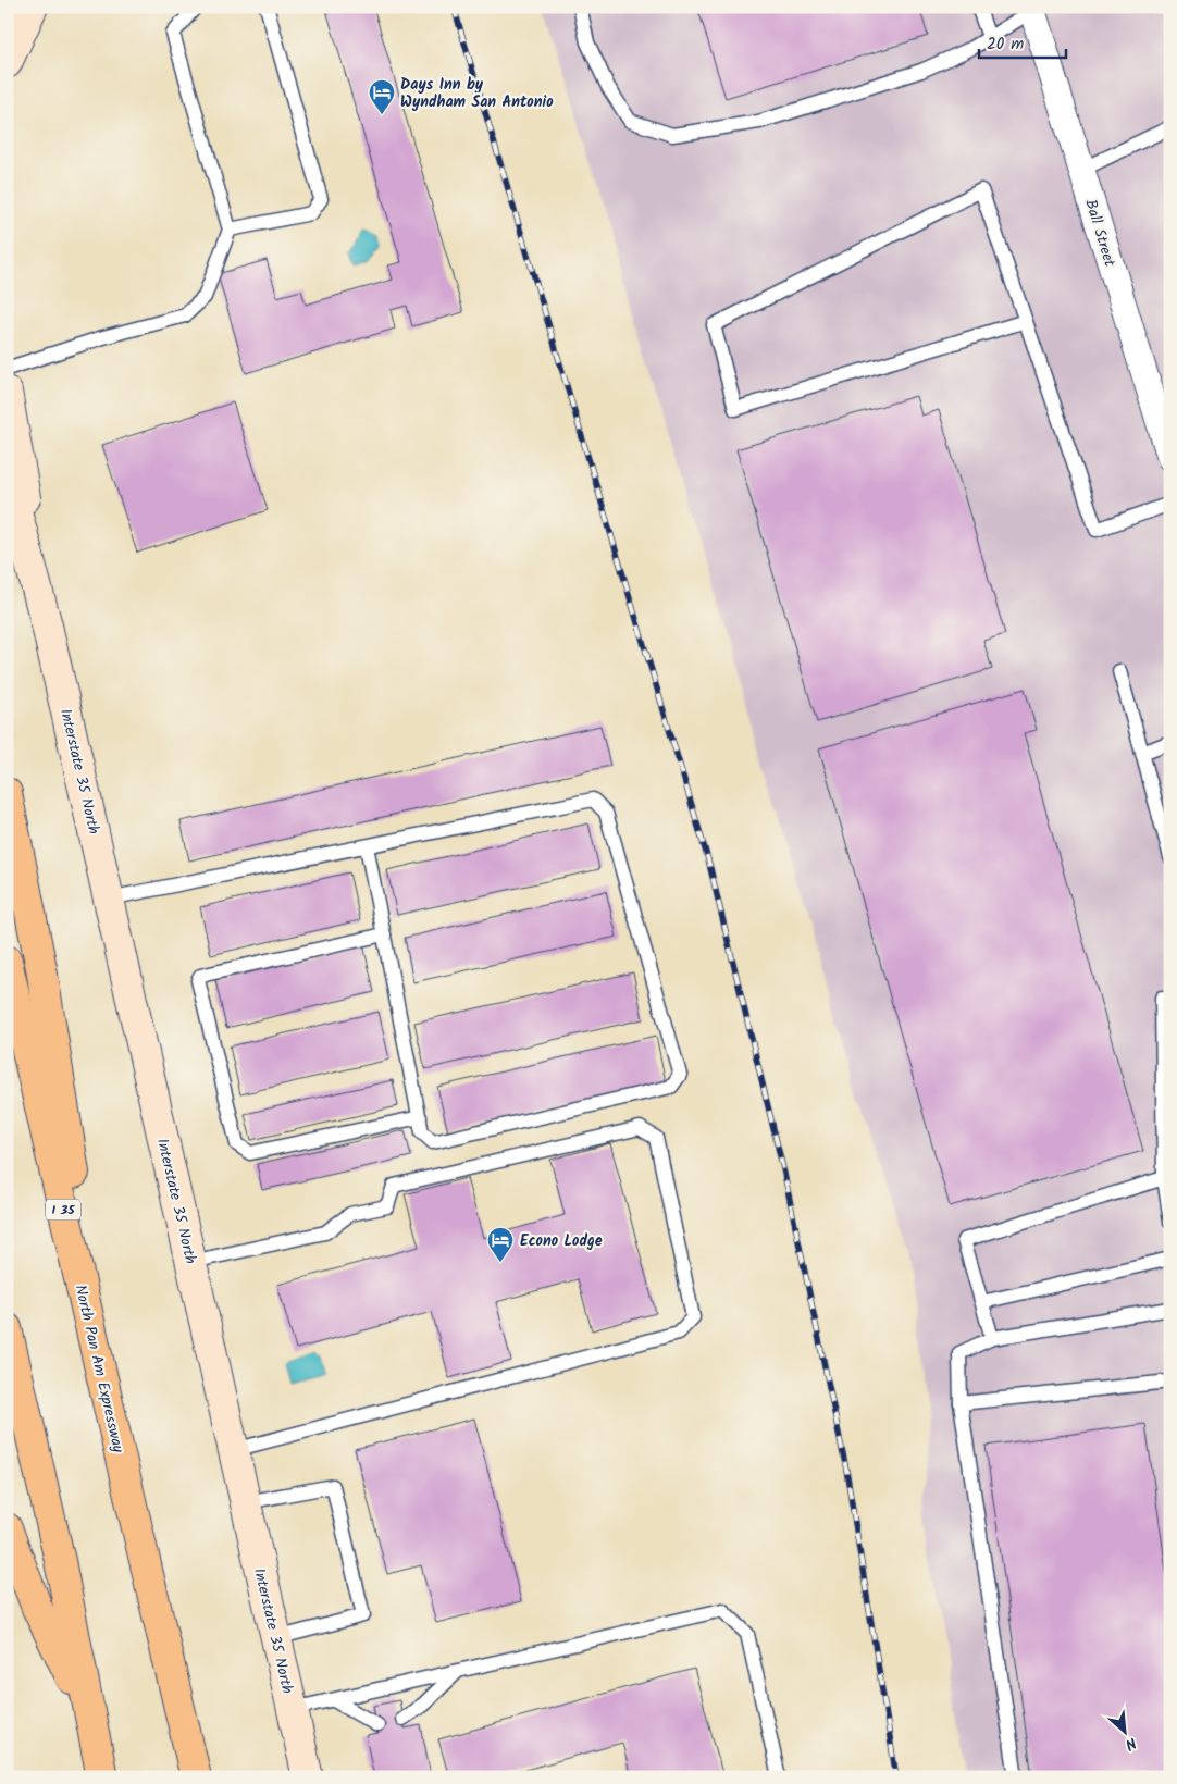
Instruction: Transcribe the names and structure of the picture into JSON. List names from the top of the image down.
{
  "streets": {
    "highway": ["I 35", "North Pan Am Expressway"],
    "main road": ["Interstate 35 North"],
    "street": ["Ball Street"]
  },
  "places": {
    "hotel": ["Days Inn by Wyndham San Antonio", "Econo Lodge"]
  },
  "scale_bar": "20 m",
  "north": "bottom right"
}
